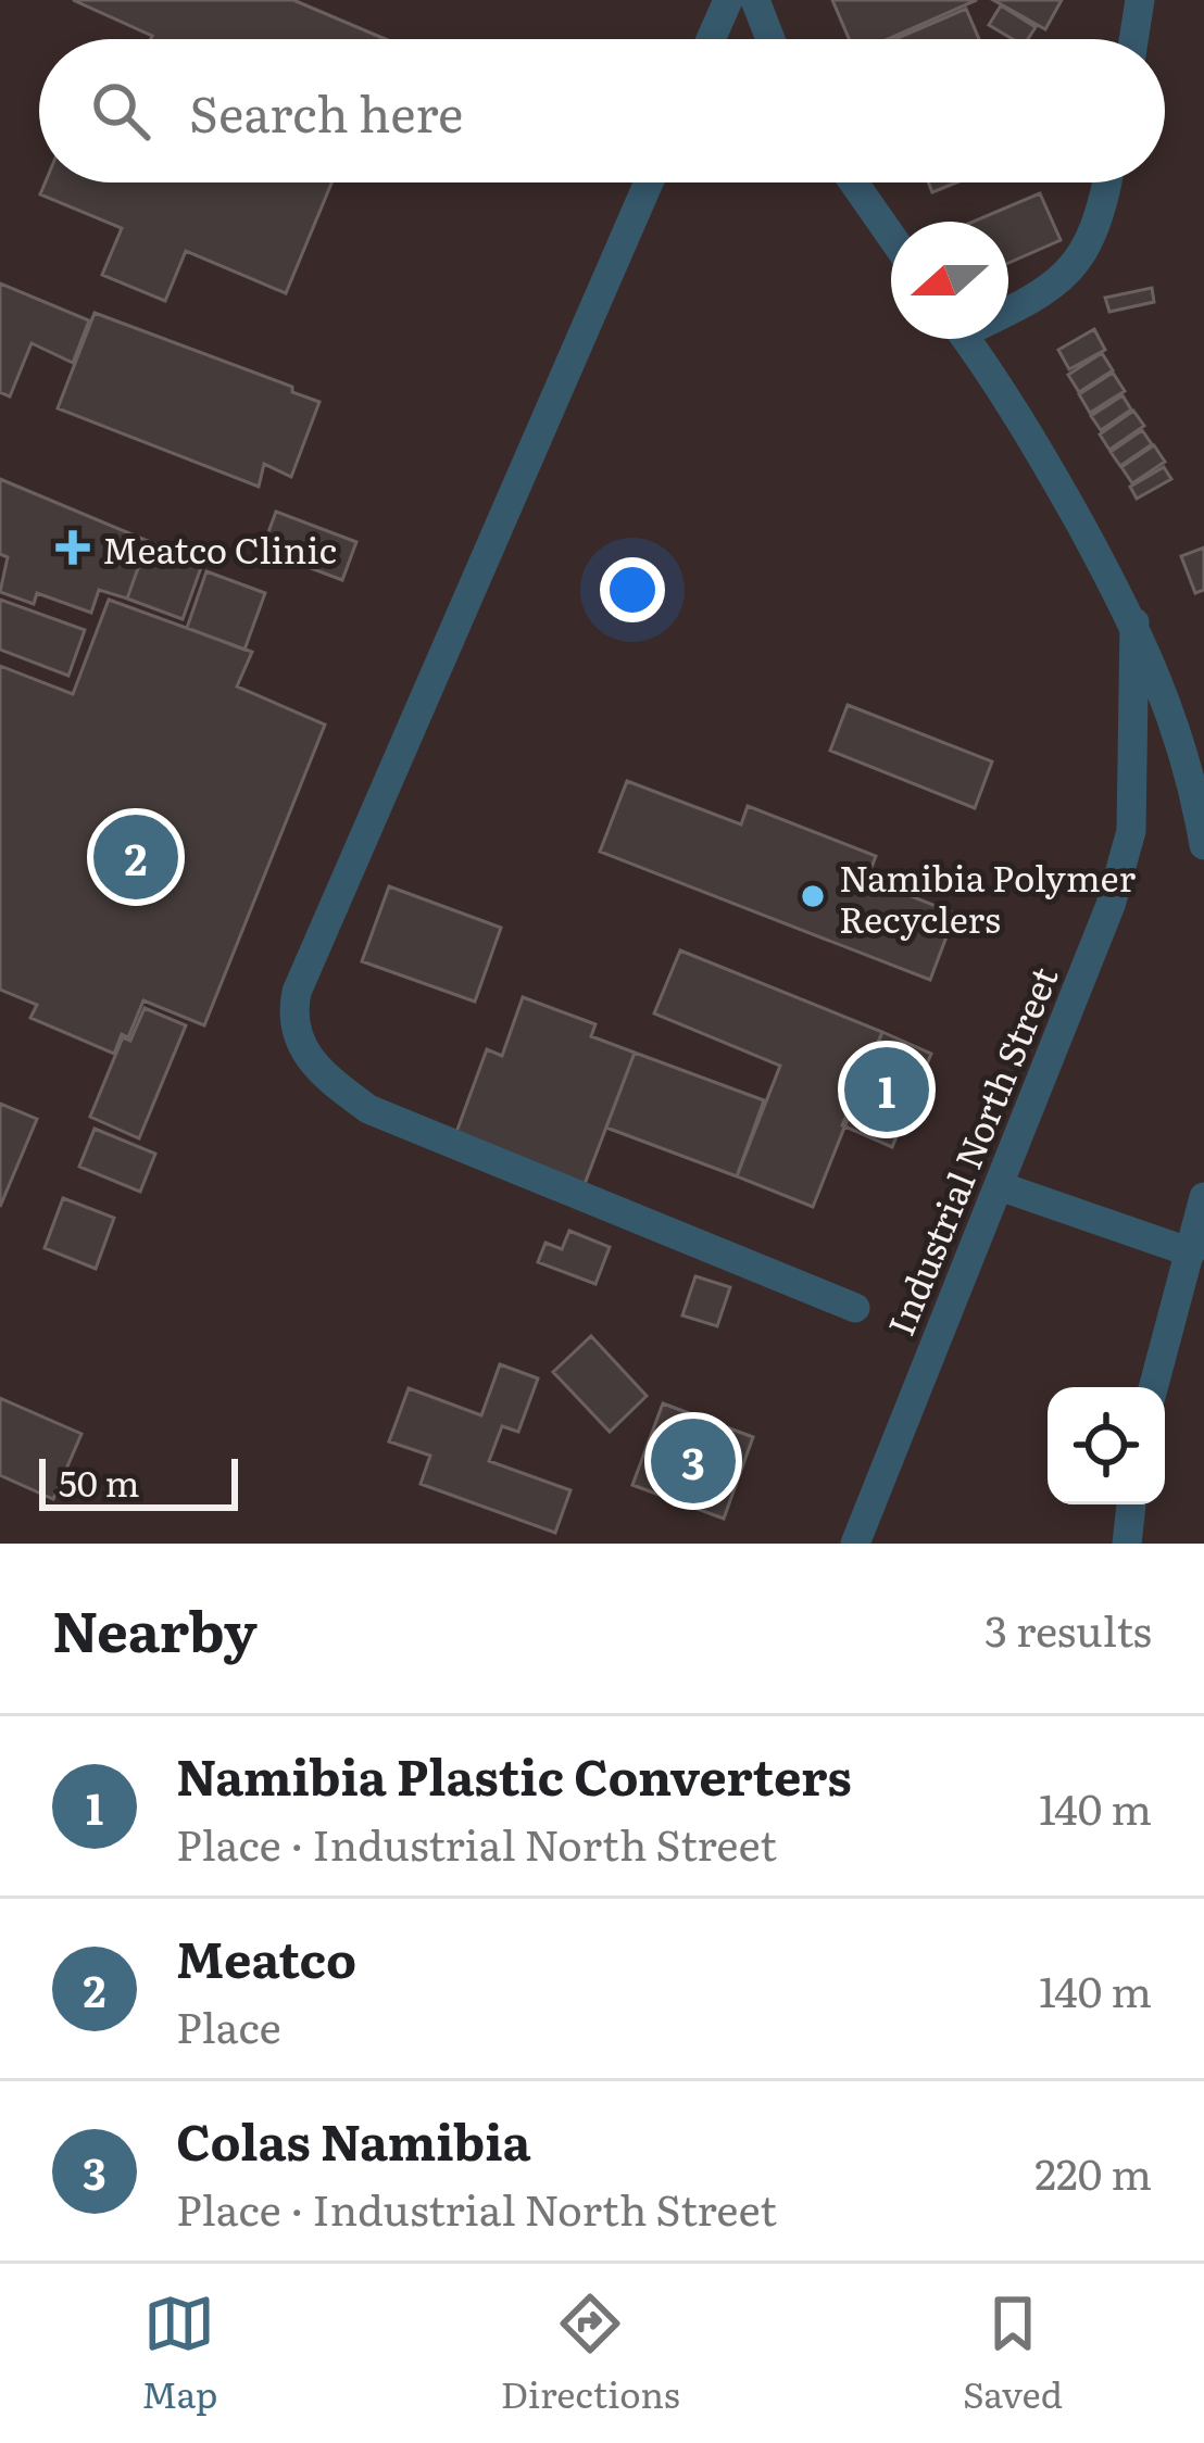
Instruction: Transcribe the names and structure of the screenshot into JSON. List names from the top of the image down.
{
  "streets": {
    "street": ["Industrial North Street"]
  },
  "places": {
    "health": ["Meatco Clinic"],
    "other": ["Namibia Polymer Recyclers"]
  },
  "scale_bar": "50 m",
  "north": "left",
  "page": {
    "search": "Search here",
    "pins": ["2", "1", "3"],
    "scale": "50 m",
    "heading": ["Nearby", "3 results"],
    "list": [
      {
        "mark": "1",
        "name": "Namibia Plastic Converters",
        "note": "Place · Industrial North Street",
        "value": "140 m"
      },
      {
        "mark": "2",
        "name": "Meatco",
        "note": "Place",
        "value": "140 m"
      },
      {
        "mark": "3",
        "name": "Colas Namibia",
        "note": "Place · Industrial North Street",
        "value": "220 m"
      }
    ],
    "nav": ["Map", "Directions", "Saved"]
  }
}
